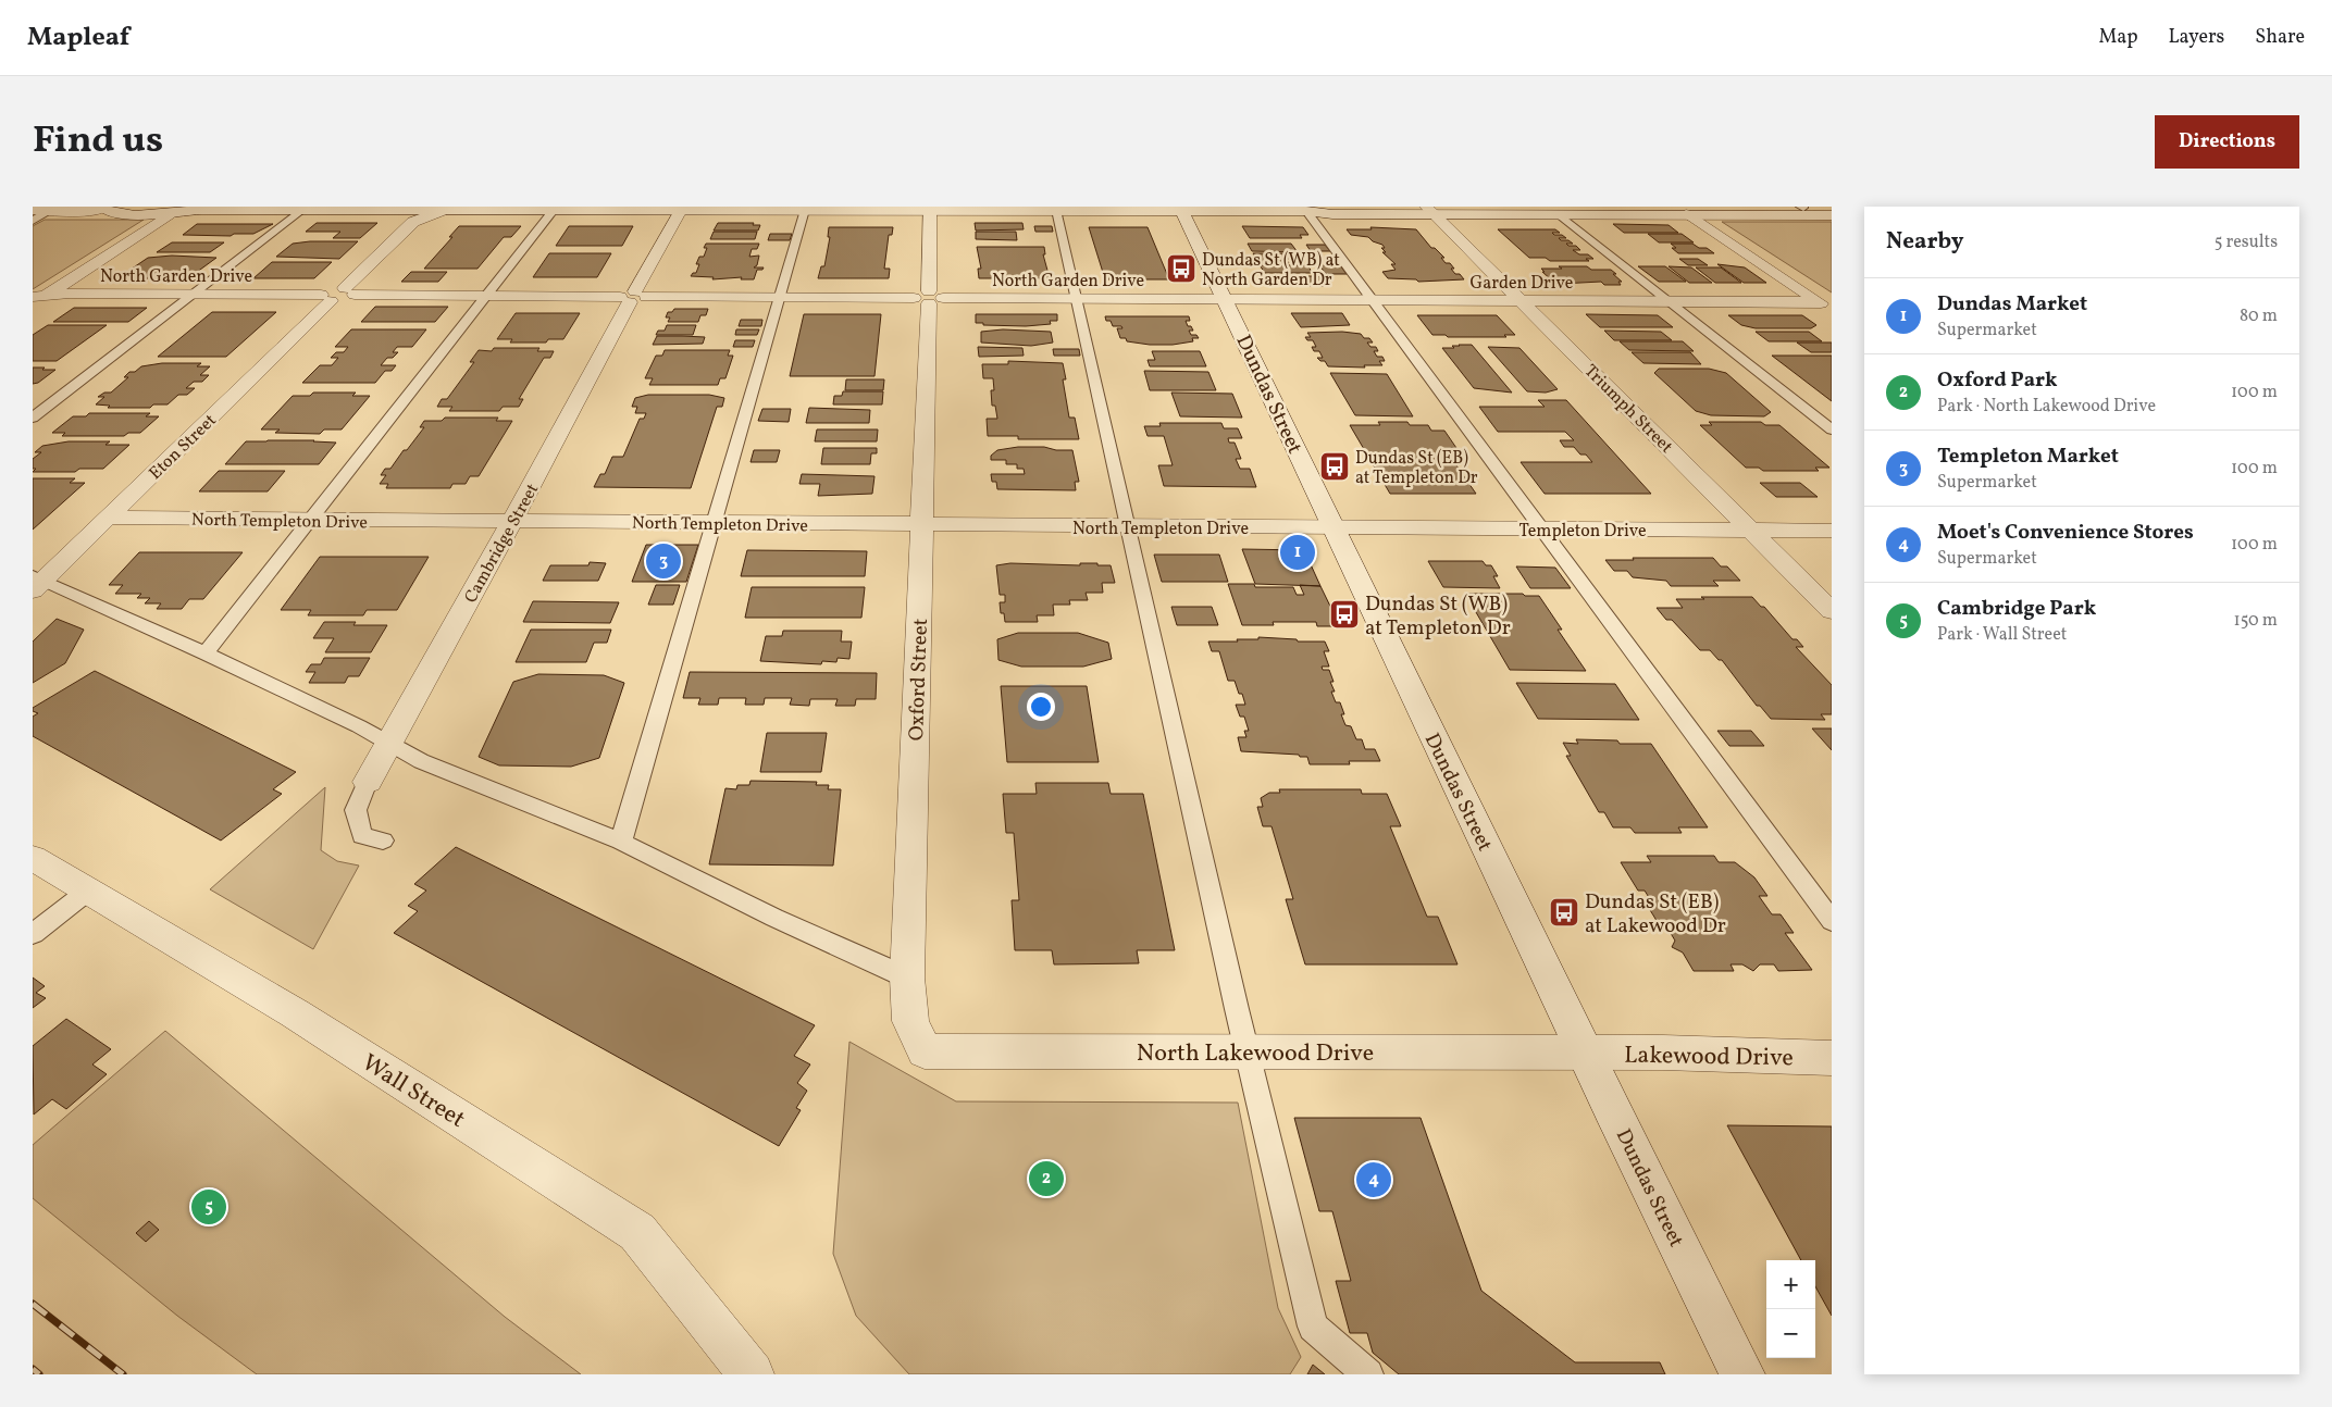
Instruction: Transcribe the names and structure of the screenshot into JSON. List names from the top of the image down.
{
  "streets": {
    "street": [
      "North Garden Drive",
      "Garden Drive",
      "Dundas Street",
      "Triumph Street",
      "Eton Street",
      "North Templeton Drive",
      "Templeton Drive",
      "Cambridge Street",
      "Oxford Street",
      "North Lakewood Drive",
      "Lakewood Drive",
      "Wall Street"
    ]
  },
  "crossings": [
    ["North Garden Drive", "Garden Drive"],
    ["North Garden Drive", "Dundas Street"],
    ["North Garden Drive", "Eton Street"],
    ["North Garden Drive", "Cambridge Street"],
    ["North Garden Drive", "Oxford Street"],
    ["Garden Drive", "Dundas Street"],
    ["Garden Drive", "Triumph Street"],
    ["Dundas Street", "North Templeton Drive"],
    ["Dundas Street", "Templeton Drive"],
    ["Dundas Street", "North Lakewood Drive"],
    ["Dundas Street", "Lakewood Drive"],
    ["Triumph Street", "Templeton Drive"],
    ["Eton Street", "North Templeton Drive"],
    ["North Templeton Drive", "Templeton Drive"],
    ["North Templeton Drive", "Cambridge Street"],
    ["North Templeton Drive", "Oxford Street"],
    ["Oxford Street", "North Lakewood Drive"],
    ["North Lakewood Drive", "Lakewood Drive"]
  ],
  "places": {
    "bus stop": [
      "Dundas St (WB) at North Garden Dr",
      "Dundas St (EB) at Templeton Dr",
      "Dundas St (WB) at Templeton Dr",
      "Dundas St (EB) at Lakewood Dr"
    ]
  },
  "page": {
    "header": "Mapleaf",
    "nav": ["Map", "Layers", "Share"],
    "title": "Find us",
    "buttons": "Directions",
    "heading": ["Nearby", "5 results"],
    "list": [
      {
        "mark": "1",
        "name": "Dundas Market",
        "note": "Supermarket",
        "value": "80 m"
      },
      {
        "mark": "2",
        "name": "Oxford Park",
        "note": "Park · North Lakewood Drive",
        "value": "100 m"
      },
      {
        "mark": "3",
        "name": "Templeton Market",
        "note": "Supermarket",
        "value": "100 m"
      },
      {
        "mark": "4",
        "name": "Moet's Convenience Stores",
        "note": "Supermarket",
        "value": "100 m"
      },
      {
        "mark": "5",
        "name": "Cambridge Park",
        "note": "Park · Wall Street",
        "value": "150 m"
      }
    ],
    "pins": [
      "1",
      "3",
      "2",
      "4",
      "5"
    ],
    "map_buttons": ["+", "−"]
  }
}
